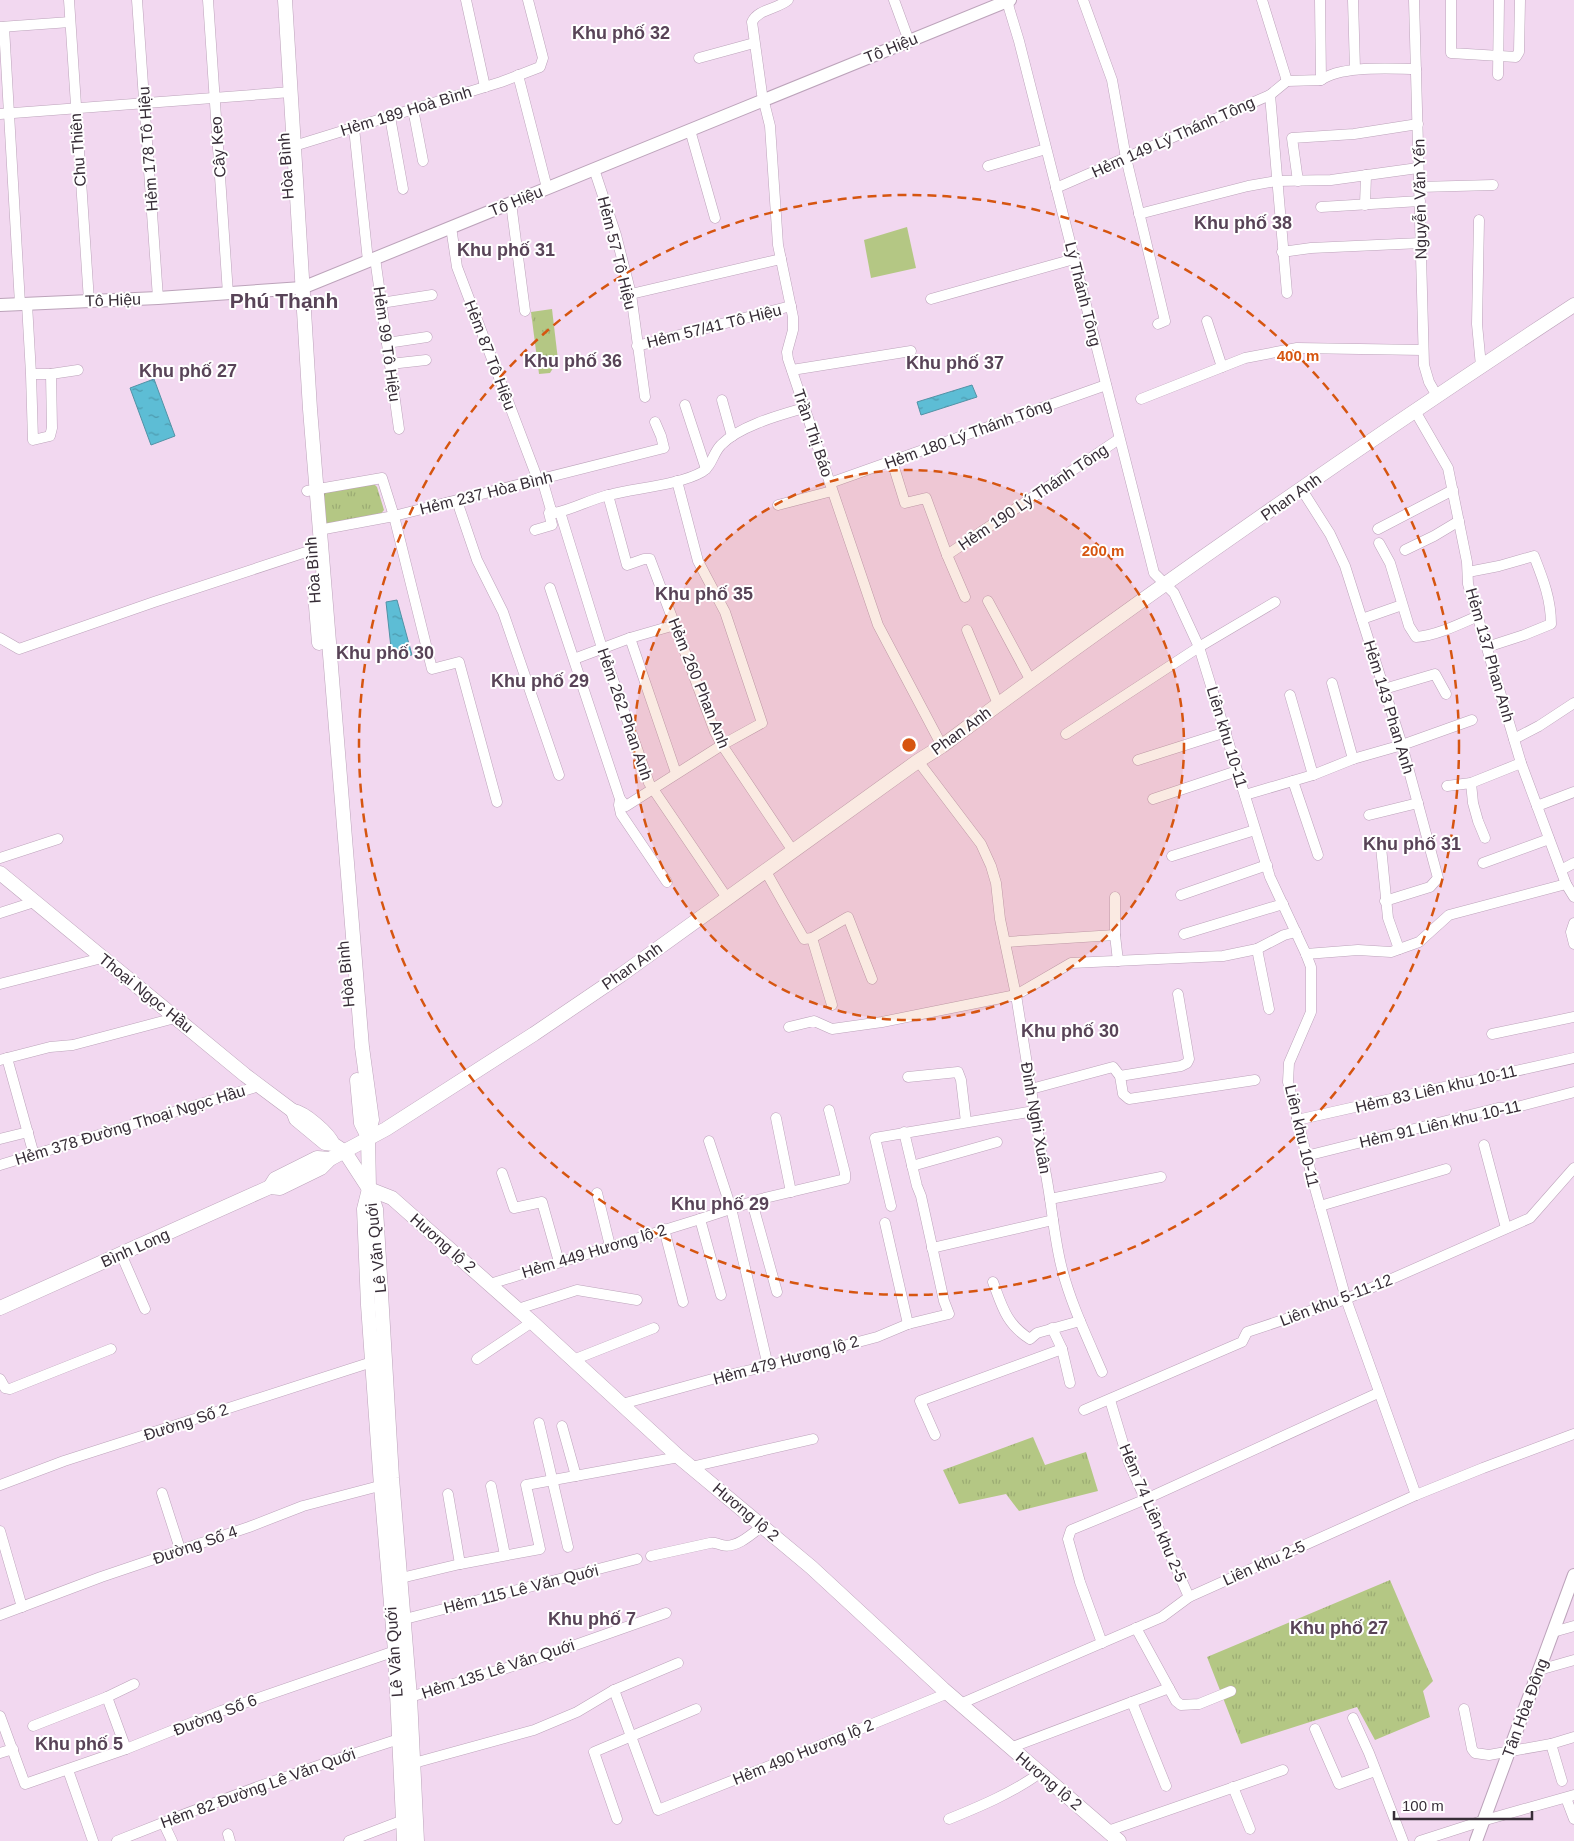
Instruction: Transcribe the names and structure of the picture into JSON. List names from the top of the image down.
{
  "streets": {
    "main road": [
      "Hòa Bình",
      "Phan Anh",
      "Thoại Ngọc Hầu",
      "Hương lộ 2",
      "Bình Long",
      "Lê Văn Quới"
    ],
    "street": [
      "Tô Hiệu",
      "Hẻm 189 Hoà Bình",
      "Hẻm 149 Lý Thánh Tông",
      "Cây Keo",
      "Hẻm 178 Tô Hiệu",
      "Chu Thiên",
      "Nguyễn Văn Yến",
      "Hẻm 57 Tô Hiệu",
      "Lý Thánh Tông",
      "Hẻm 57/41 Tô Hiệu",
      "Hẻm 99 Tô Hiệu",
      "Hẻm 87 Tô Hiệu",
      "Trần Thị Báo",
      "Hẻm 180 Lý Thánh Tông",
      "Hẻm 237 Hòa Bình",
      "Hẻm 190 Lý Thánh Tông",
      "Hẻm 137 Phan Anh",
      "Hẻm 260 Phan Anh",
      "Hẻm 143 Phan Anh",
      "Hẻm 262 Phan Anh",
      "Liên khu 10-11",
      "Hẻm 83 Liên khu 10-11",
      "Đình Nghi Xuân",
      "Hẻm 91 Liên khu 10-11",
      "Hẻm 378 Đường Thoại Ngọc Hầu",
      "Hẻm 449 Hương lộ 2",
      "Liên khu 5-11-12",
      "Hẻm 479 Hương lộ 2",
      "Đường Số 2",
      "Hẻm 74 Liên khu 2-5",
      "Đường Số 4",
      "Liên khu 2-5",
      "Hẻm 115 Lê Văn Quới",
      "Hẻm 135 Lê Văn Quới",
      "Tân Hòa Đông",
      "Đường Số 6",
      "Hẻm 490 Hương lộ 2",
      "Hẻm 82 Đường Lê Văn Quới"
    ]
  },
  "crossings": [
    ["Tô Hiệu", "Cây Keo"],
    ["Tô Hiệu", "Hẻm 178 Tô Hiệu"],
    ["Tô Hiệu", "Chu Thiên"],
    ["Tô Hiệu", "Hòa Bình"],
    ["Tô Hiệu", "Hẻm 57 Tô Hiệu"],
    ["Tô Hiệu", "Lý Thánh Tông"],
    ["Tô Hiệu", "Hẻm 99 Tô Hiệu"],
    ["Tô Hiệu", "Hẻm 87 Tô Hiệu"],
    ["Tô Hiệu", "Trần Thị Báo"],
    ["Hẻm 189 Hoà Bình", "Hòa Bình"],
    ["Hẻm 189 Hoà Bình", "Hẻm 99 Tô Hiệu"],
    ["Hẻm 149 Lý Thánh Tông", "Lý Thánh Tông"],
    ["Hòa Bình", "Hẻm 237 Hòa Bình"],
    ["Hòa Bình", "Phan Anh"],
    ["Hòa Bình", "Thoại Ngọc Hầu"],
    ["Hòa Bình", "Hương lộ 2"],
    ["Hòa Bình", "Lê Văn Quới"],
    ["Nguyễn Văn Yến", "Phan Anh"],
    ["Hẻm 57 Tô Hiệu", "Hẻm 57/41 Tô Hiệu"],
    ["Lý Thánh Tông", "Hẻm 180 Lý Thánh Tông"],
    ["Lý Thánh Tông", "Hẻm 190 Lý Thánh Tông"],
    ["Lý Thánh Tông", "Phan Anh"],
    ["Lý Thánh Tông", "Liên khu 10-11"],
    ["Hẻm 57/41 Tô Hiệu", "Trần Thị Báo"],
    ["Hẻm 87 Tô Hiệu", "Hẻm 237 Hòa Bình"],
    ["Hẻm 87 Tô Hiệu", "Hẻm 262 Phan Anh"],
    ["Trần Thị Báo", "Hẻm 180 Lý Thánh Tông"],
    ["Trần Thị Báo", "Phan Anh"],
    ["Phan Anh", "Hẻm 137 Phan Anh"],
    ["Phan Anh", "Hẻm 260 Phan Anh"],
    ["Phan Anh", "Hẻm 143 Phan Anh"],
    ["Phan Anh", "Hẻm 262 Phan Anh"],
    ["Phan Anh", "Liên khu 10-11"],
    ["Phan Anh", "Thoại Ngọc Hầu"],
    ["Phan Anh", "Đình Nghi Xuân"],
    ["Phan Anh", "Bình Long"],
    ["Liên khu 10-11", "Hẻm 83 Liên khu 10-11"],
    ["Liên khu 10-11", "Hẻm 91 Liên khu 10-11"],
    ["Liên khu 10-11", "Liên khu 5-11-12"],
    ["Liên khu 10-11", "Liên khu 2-5"],
    ["Thoại Ngọc Hầu", "Hẻm 378 Đường Thoại Ngọc Hầu"],
    ["Thoại Ngọc Hầu", "Hương lộ 2"],
    ["Thoại Ngọc Hầu", "Bình Long"],
    ["Thoại Ngọc Hầu", "Lê Văn Quới"],
    ["Hương lộ 2", "Lê Văn Quới"],
    ["Hương lộ 2", "Hẻm 449 Hương lộ 2"],
    ["Hương lộ 2", "Hẻm 479 Hương lộ 2"],
    ["Hương lộ 2", "Liên khu 2-5"],
    ["Hương lộ 2", "Hẻm 490 Hương lộ 2"],
    ["Lê Văn Quới", "Đường Số 2"],
    ["Lê Văn Quới", "Đường Số 4"],
    ["Lê Văn Quới", "Hẻm 115 Lê Văn Quới"],
    ["Lê Văn Quới", "Hẻm 135 Lê Văn Quới"],
    ["Lê Văn Quới", "Đường Số 6"],
    ["Lê Văn Quới", "Hẻm 82 Đường Lê Văn Quới"],
    ["Liên khu 5-11-12", "Hẻm 74 Liên khu 2-5"],
    ["Hẻm 74 Liên khu 2-5", "Liên khu 2-5"]
  ],
  "districts": [
    "Khu phố 32",
    "Khu phố 38",
    "Khu phố 31",
    "Phú Thạnh",
    "Khu phố 36",
    "Khu phố 37",
    "Khu phố 27",
    "Khu phố 35",
    "Khu phố 30",
    "Khu phố 29",
    "Khu phố 31",
    "Khu phố 30",
    "Khu phố 29",
    "Khu phố 7",
    "Khu phố 27",
    "Khu phố 5"
  ],
  "scale_bar": "100 m",
  "rings": ["400 m", "200 m"]
}
